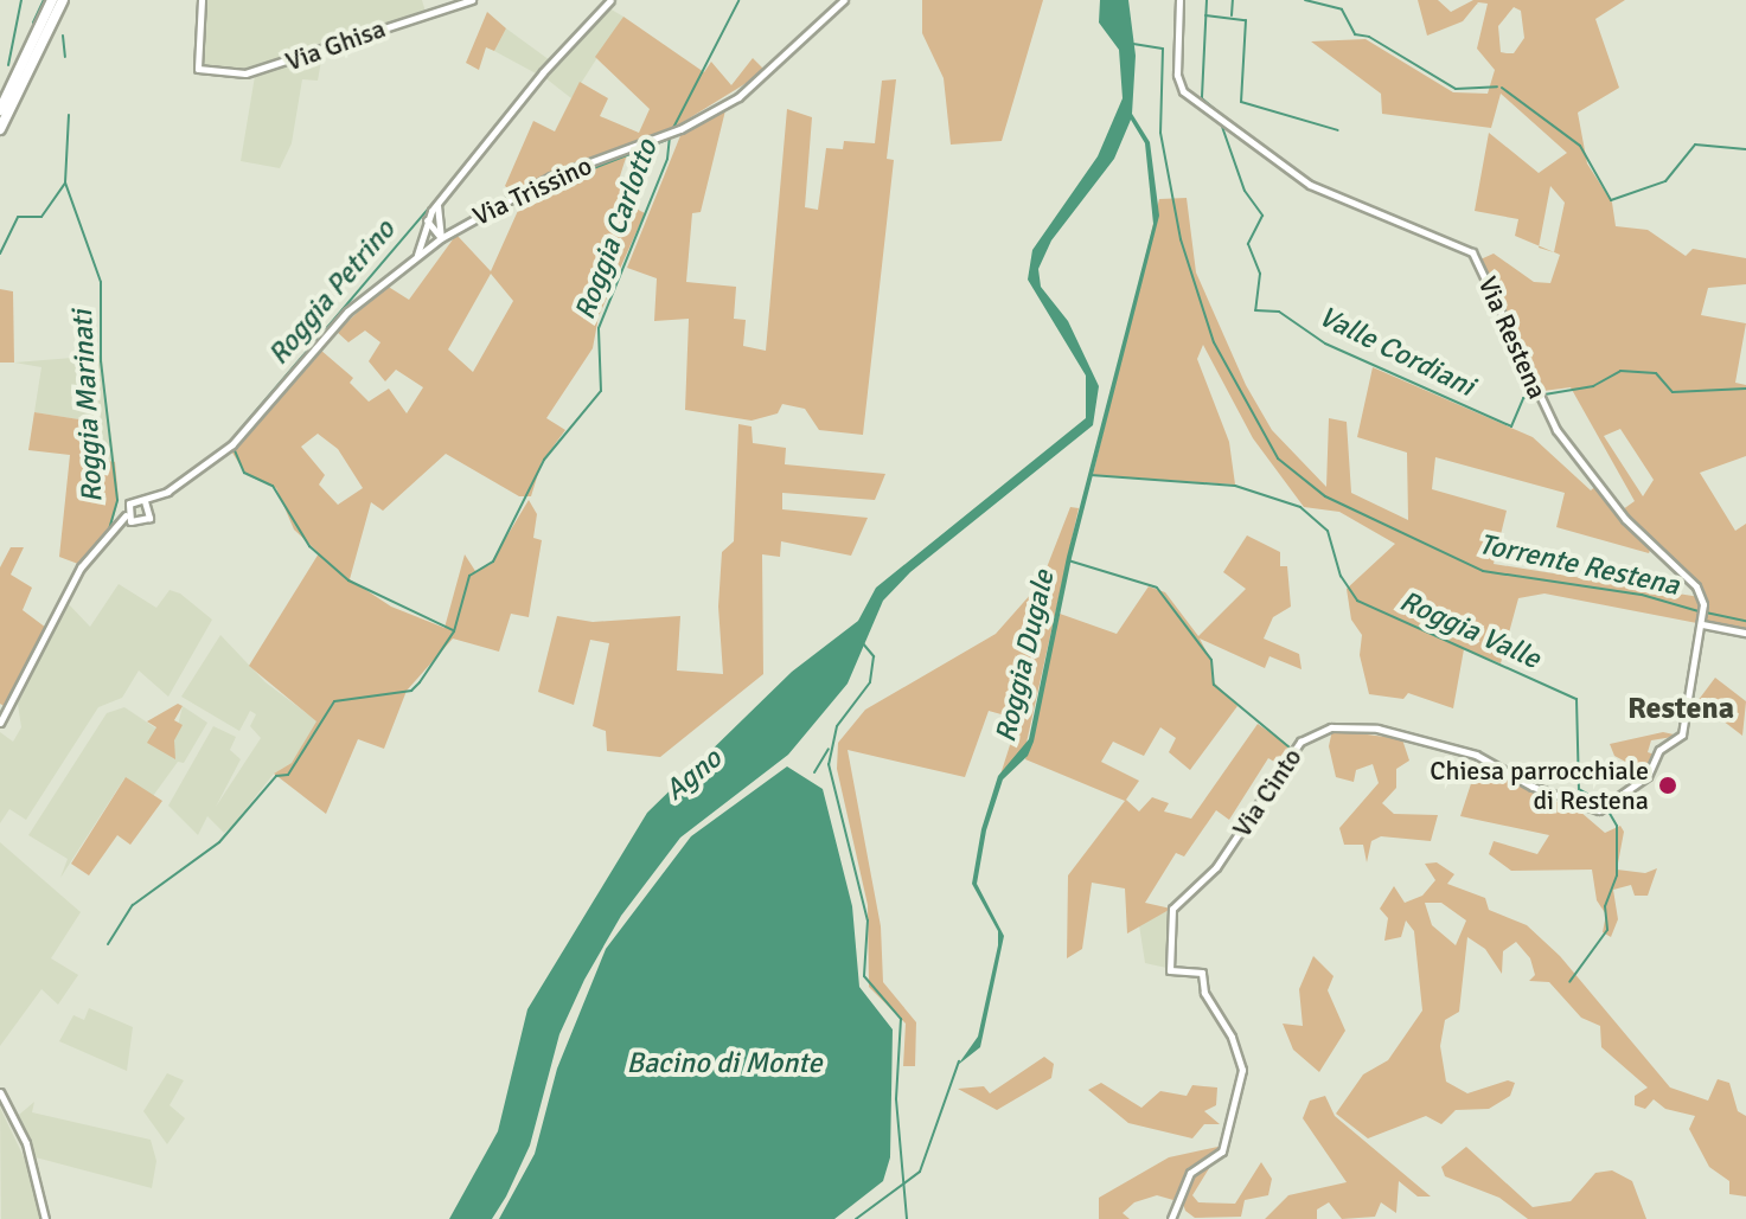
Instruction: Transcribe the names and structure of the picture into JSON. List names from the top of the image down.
{
  "streets": {
    "street": [
      "Via Ghisa",
      "Via Trissino",
      "Via Restena",
      "Via Cinto"
    ]
  },
  "crossings": [
    ["Via Restena", "Via Cinto"]
  ],
  "districts": ["Restena"],
  "water": [
    "Roggia Carlotto",
    "Roggia Petrino",
    "Valle Cordiani",
    "Roggia Marinati",
    "Torrente Restena",
    "Roggia Valle",
    "Roggia Dugale",
    "Agno",
    "Bacino di Monte"
  ],
  "places": ["Chiesa parrocchiale di Restena"]
}
